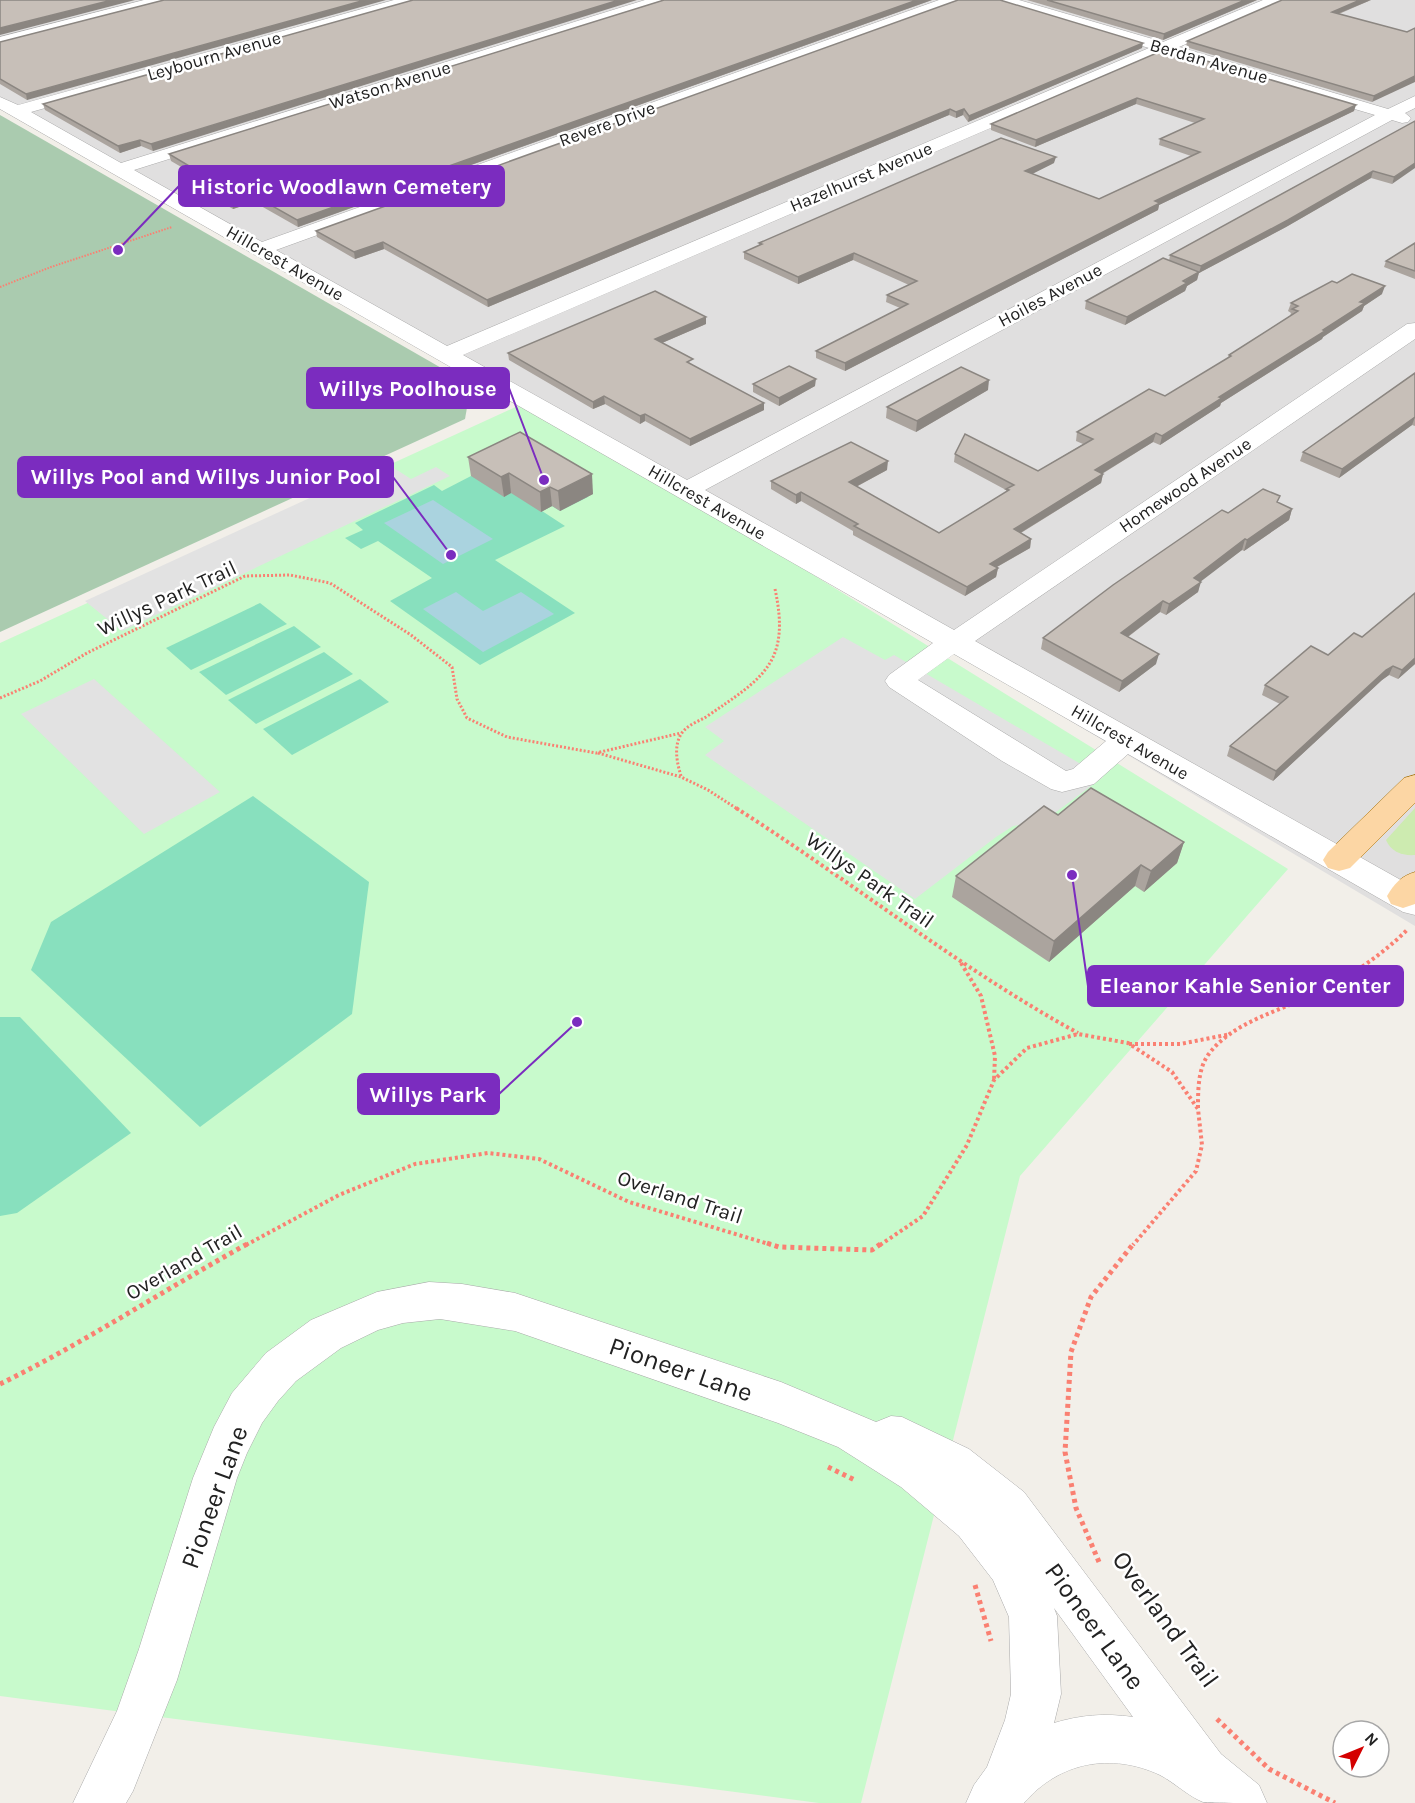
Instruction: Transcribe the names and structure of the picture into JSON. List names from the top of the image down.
{
  "streets": {
    "street": [
      "Leybourn Avenue",
      "Berdan Avenue",
      "Watson Avenue",
      "Revere Drive",
      "Hazelhurst Avenue",
      "Hillcrest Avenue",
      "Hoiles Avenue",
      "Homewood Avenue",
      "Pioneer Lane"
    ],
    "path": ["Willys Park Trail", "Overland Trail"]
  },
  "crossings": [
    ["Leybourn Avenue", "Hillcrest Avenue"],
    ["Berdan Avenue", "Hazelhurst Avenue"],
    ["Berdan Avenue", "Hoiles Avenue"],
    ["Watson Avenue", "Hillcrest Avenue"],
    ["Revere Drive", "Hillcrest Avenue"],
    ["Hazelhurst Avenue", "Hillcrest Avenue"],
    ["Hillcrest Avenue", "Hoiles Avenue"],
    ["Hillcrest Avenue", "Homewood Avenue"],
    ["Willys Park Trail", "Overland Trail"]
  ],
  "places": [
    "Historic Woodlawn Cemetery",
    "Willys Poolhouse",
    "Willys Pool and Willys Junior Pool",
    "Eleanor Kahle Senior Center",
    "Willys Park"
  ],
  "north": "top right"
}
